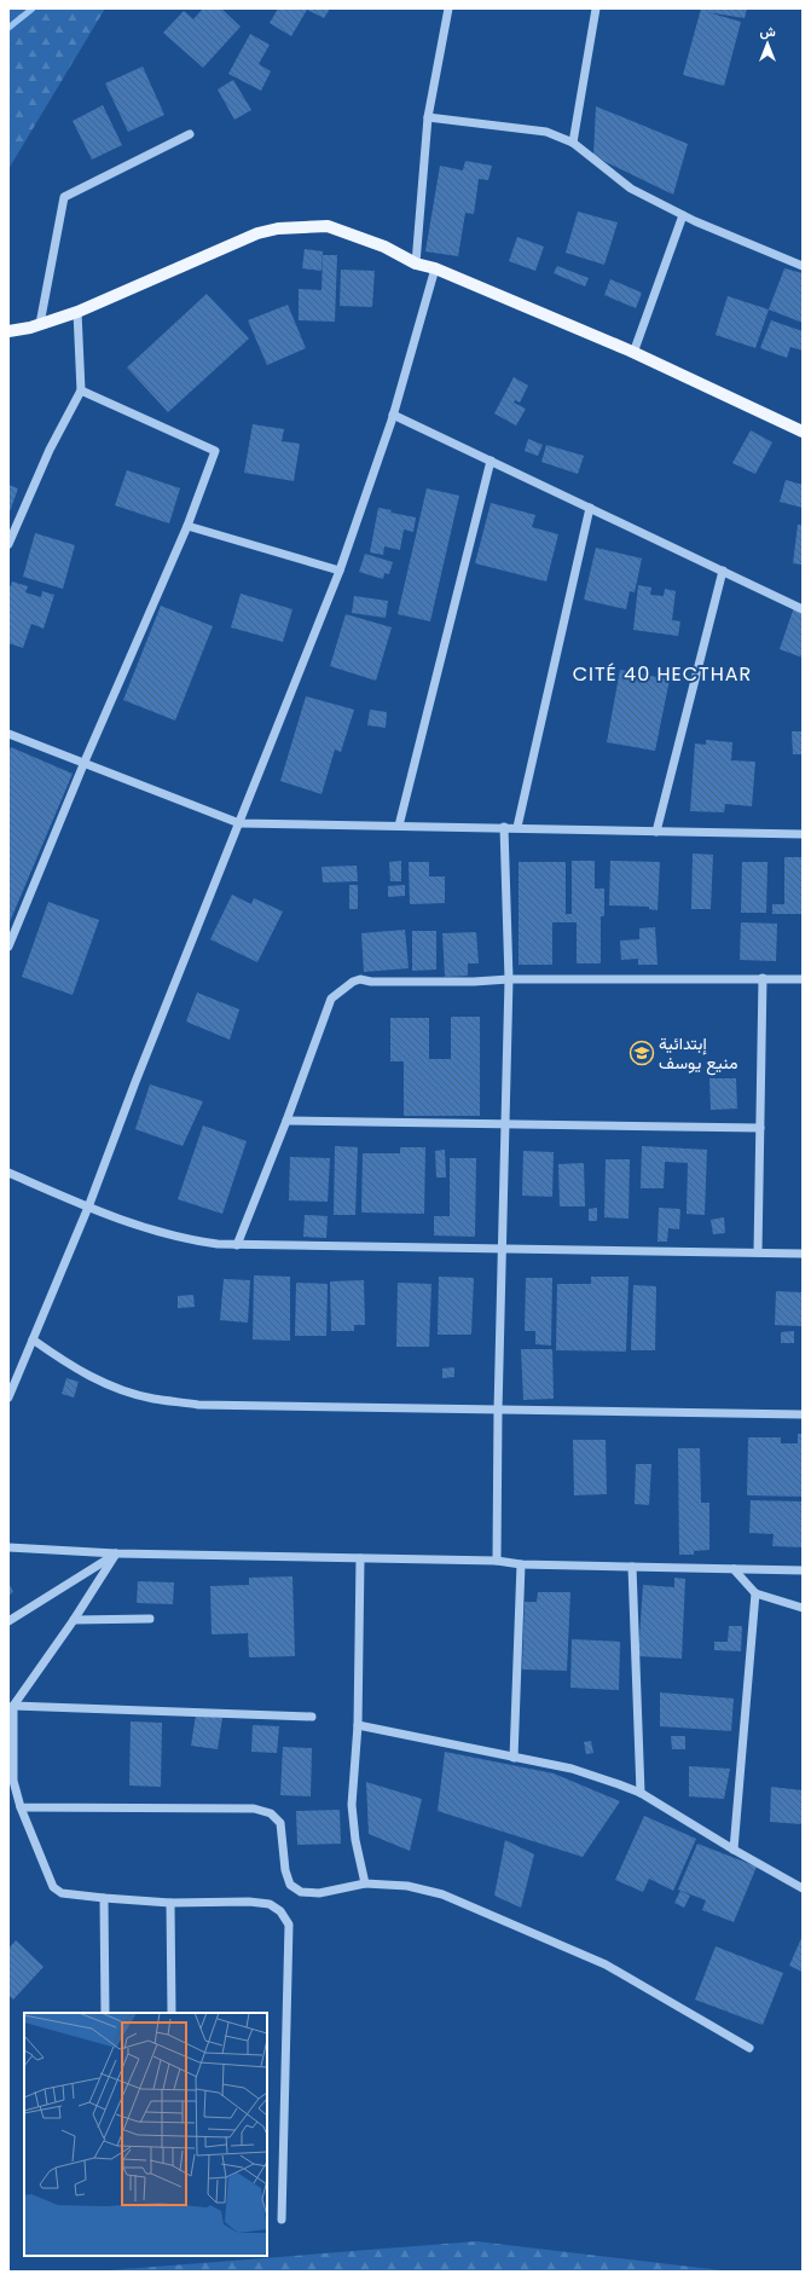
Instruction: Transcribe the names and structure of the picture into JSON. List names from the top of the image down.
{
  "districts": ["CITÉ 40 HECTHAR"],
  "places": {
    "school or university": ["إبتدائية منيع يوسف"]
  },
  "north": "top"
}
